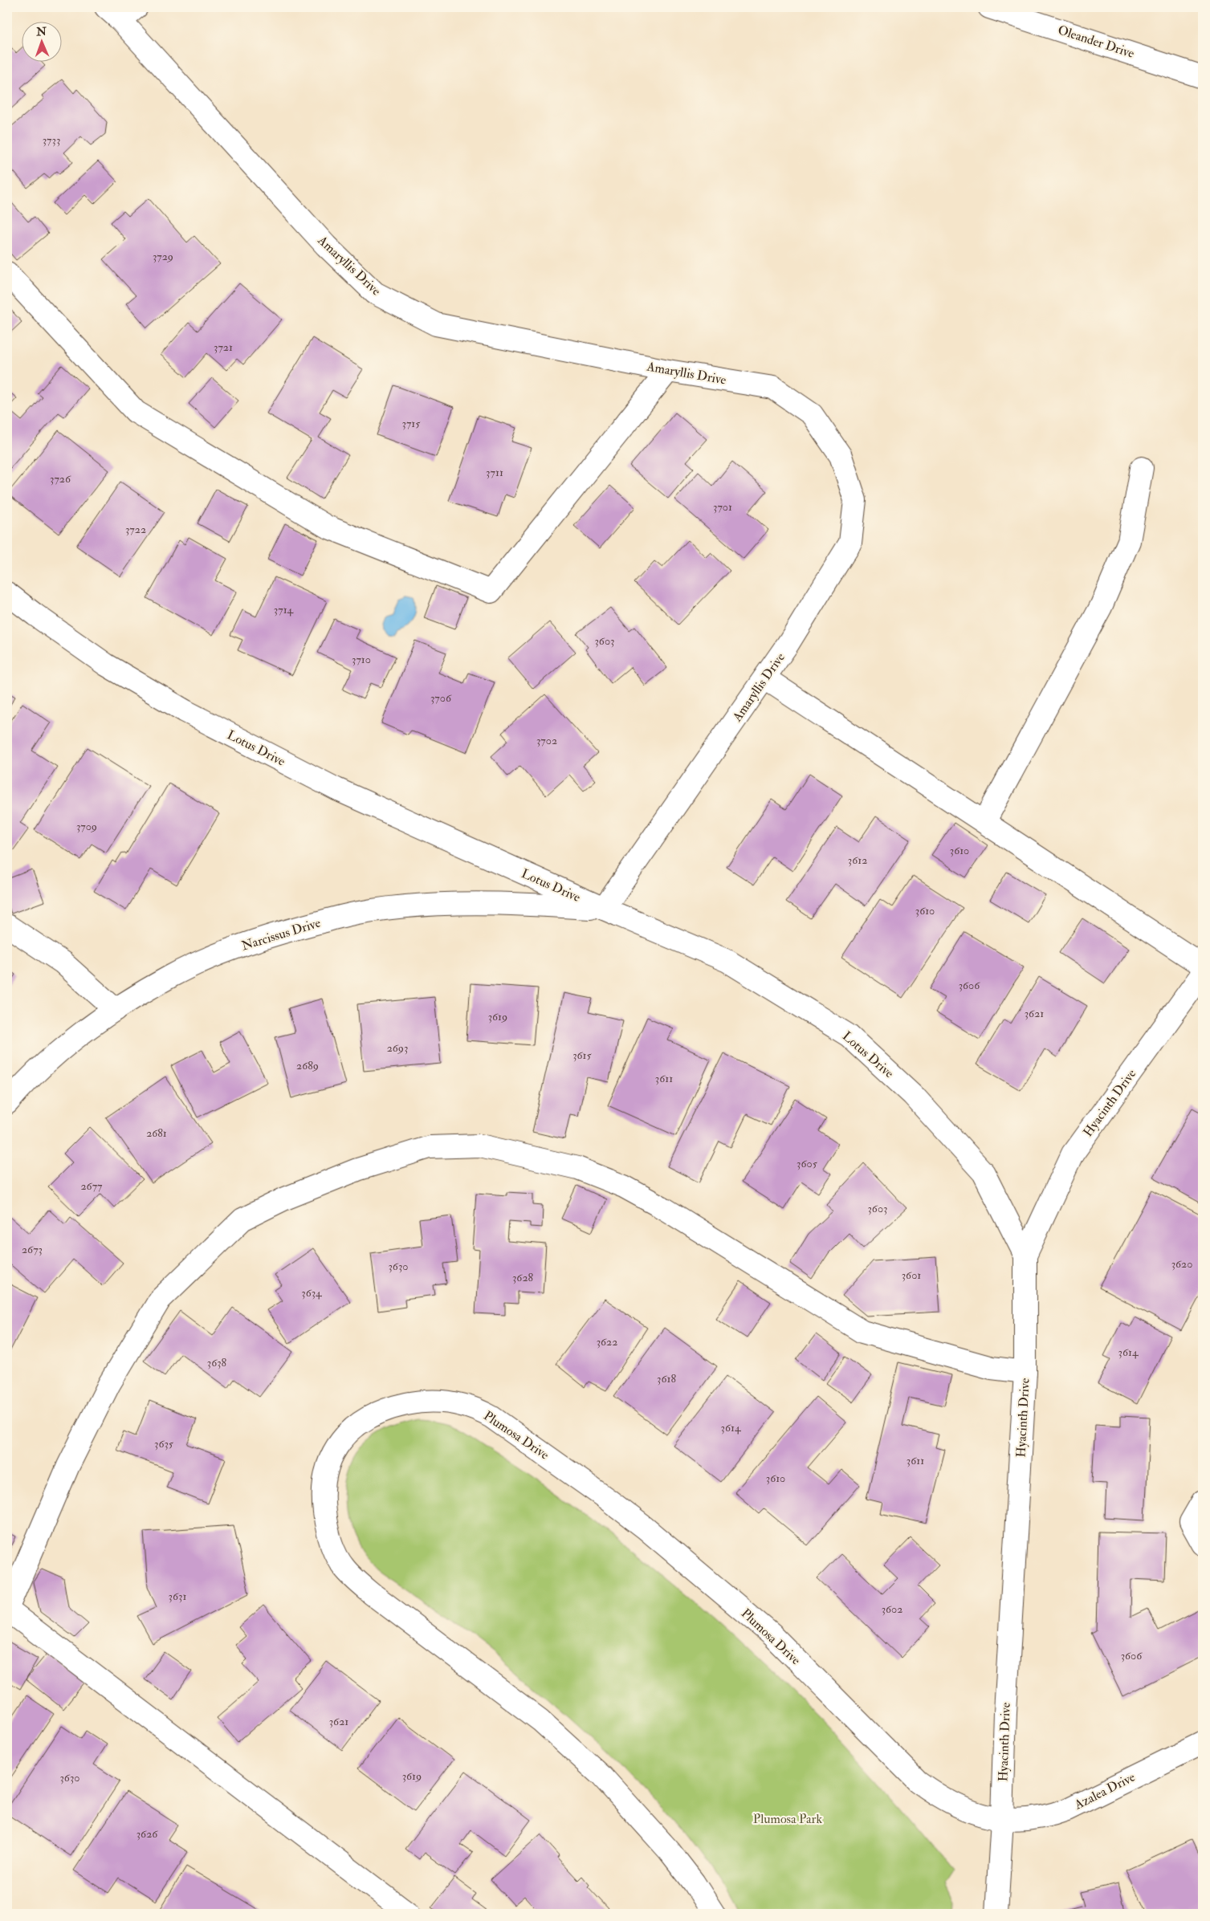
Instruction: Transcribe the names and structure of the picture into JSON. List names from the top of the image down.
{
  "streets": {
    "street": [
      "Oleander Drive",
      "Amaryllis Drive",
      "Lotus Drive",
      "Narcissus Drive",
      "Hyacinth Drive",
      "Plumosa Drive",
      "Azalea Drive"
    ]
  },
  "crossings": [
    ["Amaryllis Drive", "Lotus Drive"],
    ["Amaryllis Drive", "Narcissus Drive"],
    ["Lotus Drive", "Narcissus Drive"],
    ["Lotus Drive", "Hyacinth Drive"],
    ["Hyacinth Drive", "Plumosa Drive"],
    ["Hyacinth Drive", "Azalea Drive"],
    ["Plumosa Drive", "Azalea Drive"]
  ],
  "parks": ["Plumosa Park"],
  "house_numbers": [
    "3733",
    "3729",
    "3721",
    "3715",
    "3711",
    "3726",
    "3701",
    "3722",
    "3714",
    "3603",
    "3710",
    "3706",
    "3702",
    "3709",
    "3610",
    "3612",
    "3610",
    "3606",
    "3621",
    "3619",
    "2693",
    "3615",
    "2689",
    "3611",
    "2681",
    "3605",
    "2677",
    "3603",
    "2673",
    "3620",
    "3630",
    "3601",
    "3628",
    "3634",
    "3622",
    "3614",
    "3638",
    "3618",
    "3614",
    "3635",
    "3611",
    "3610",
    "3631",
    "3602",
    "3606",
    "3621",
    "3619",
    "3630",
    "3626"
  ],
  "north": "top"
}
